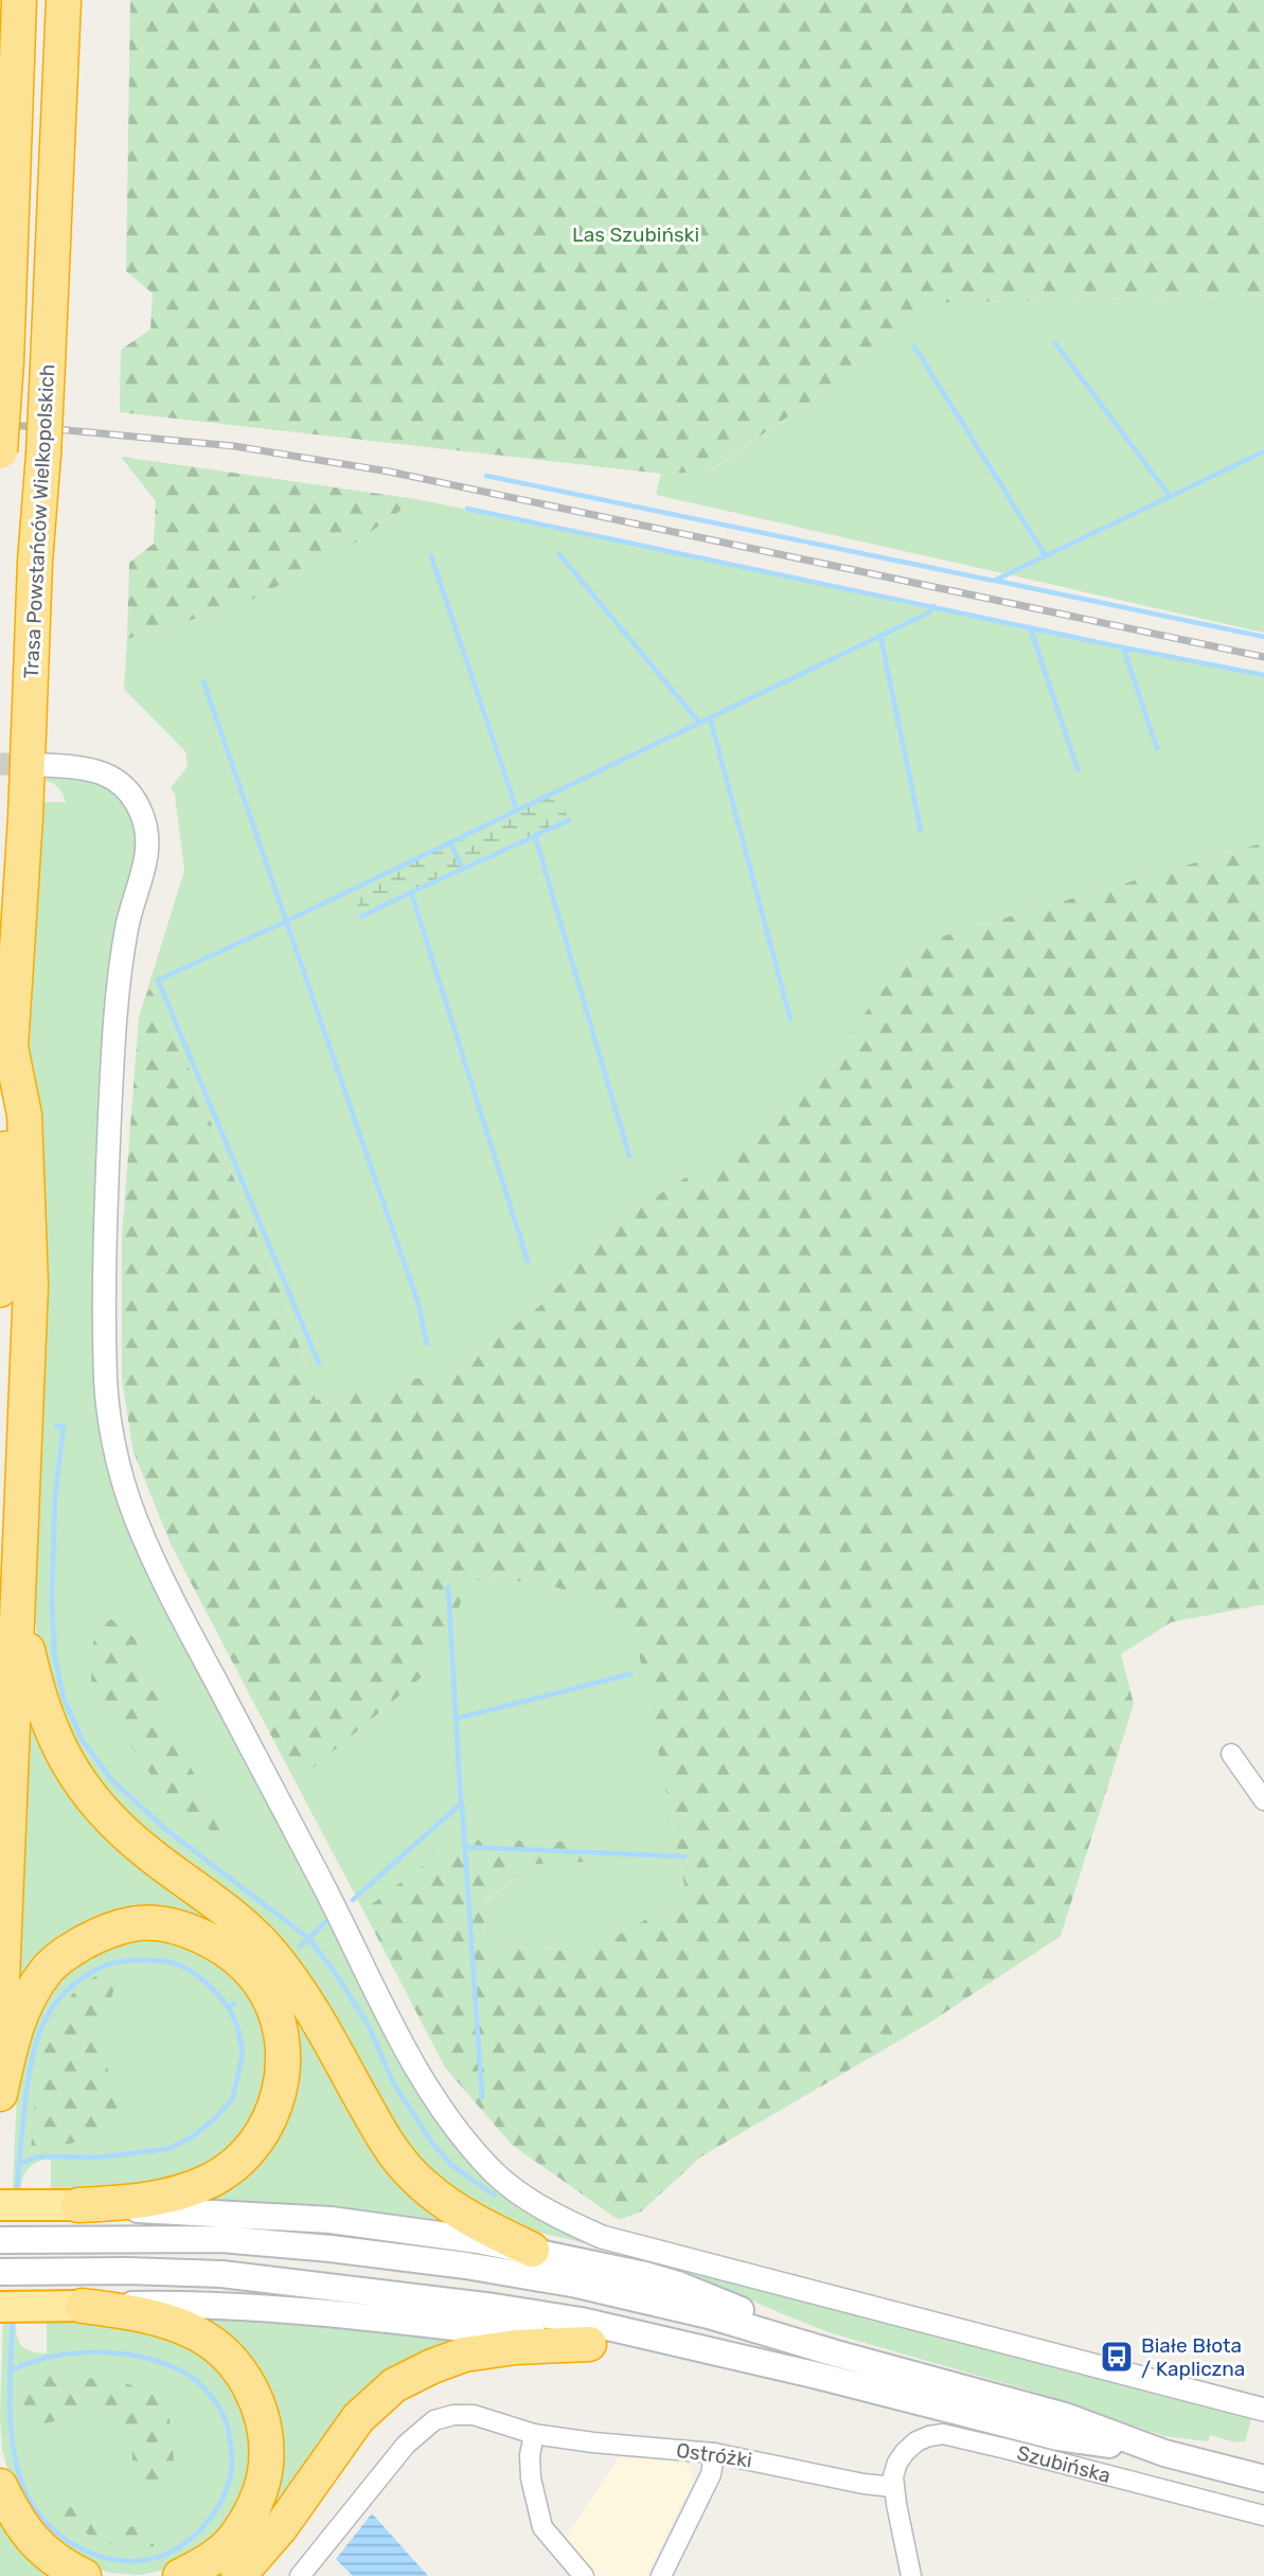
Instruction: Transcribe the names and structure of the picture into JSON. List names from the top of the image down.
{
  "streets": {
    "highway": ["Trasa Powstańców Wielkopolskich"],
    "main road": ["Szubińska"],
    "street": ["Ostróżki"]
  },
  "crossings": [
    ["Ostróżki", "Szubińska"]
  ],
  "parks": ["Las Szubiński"],
  "places": {
    "bus stop": ["Białe Błota / Kapliczna"]
  }
}
